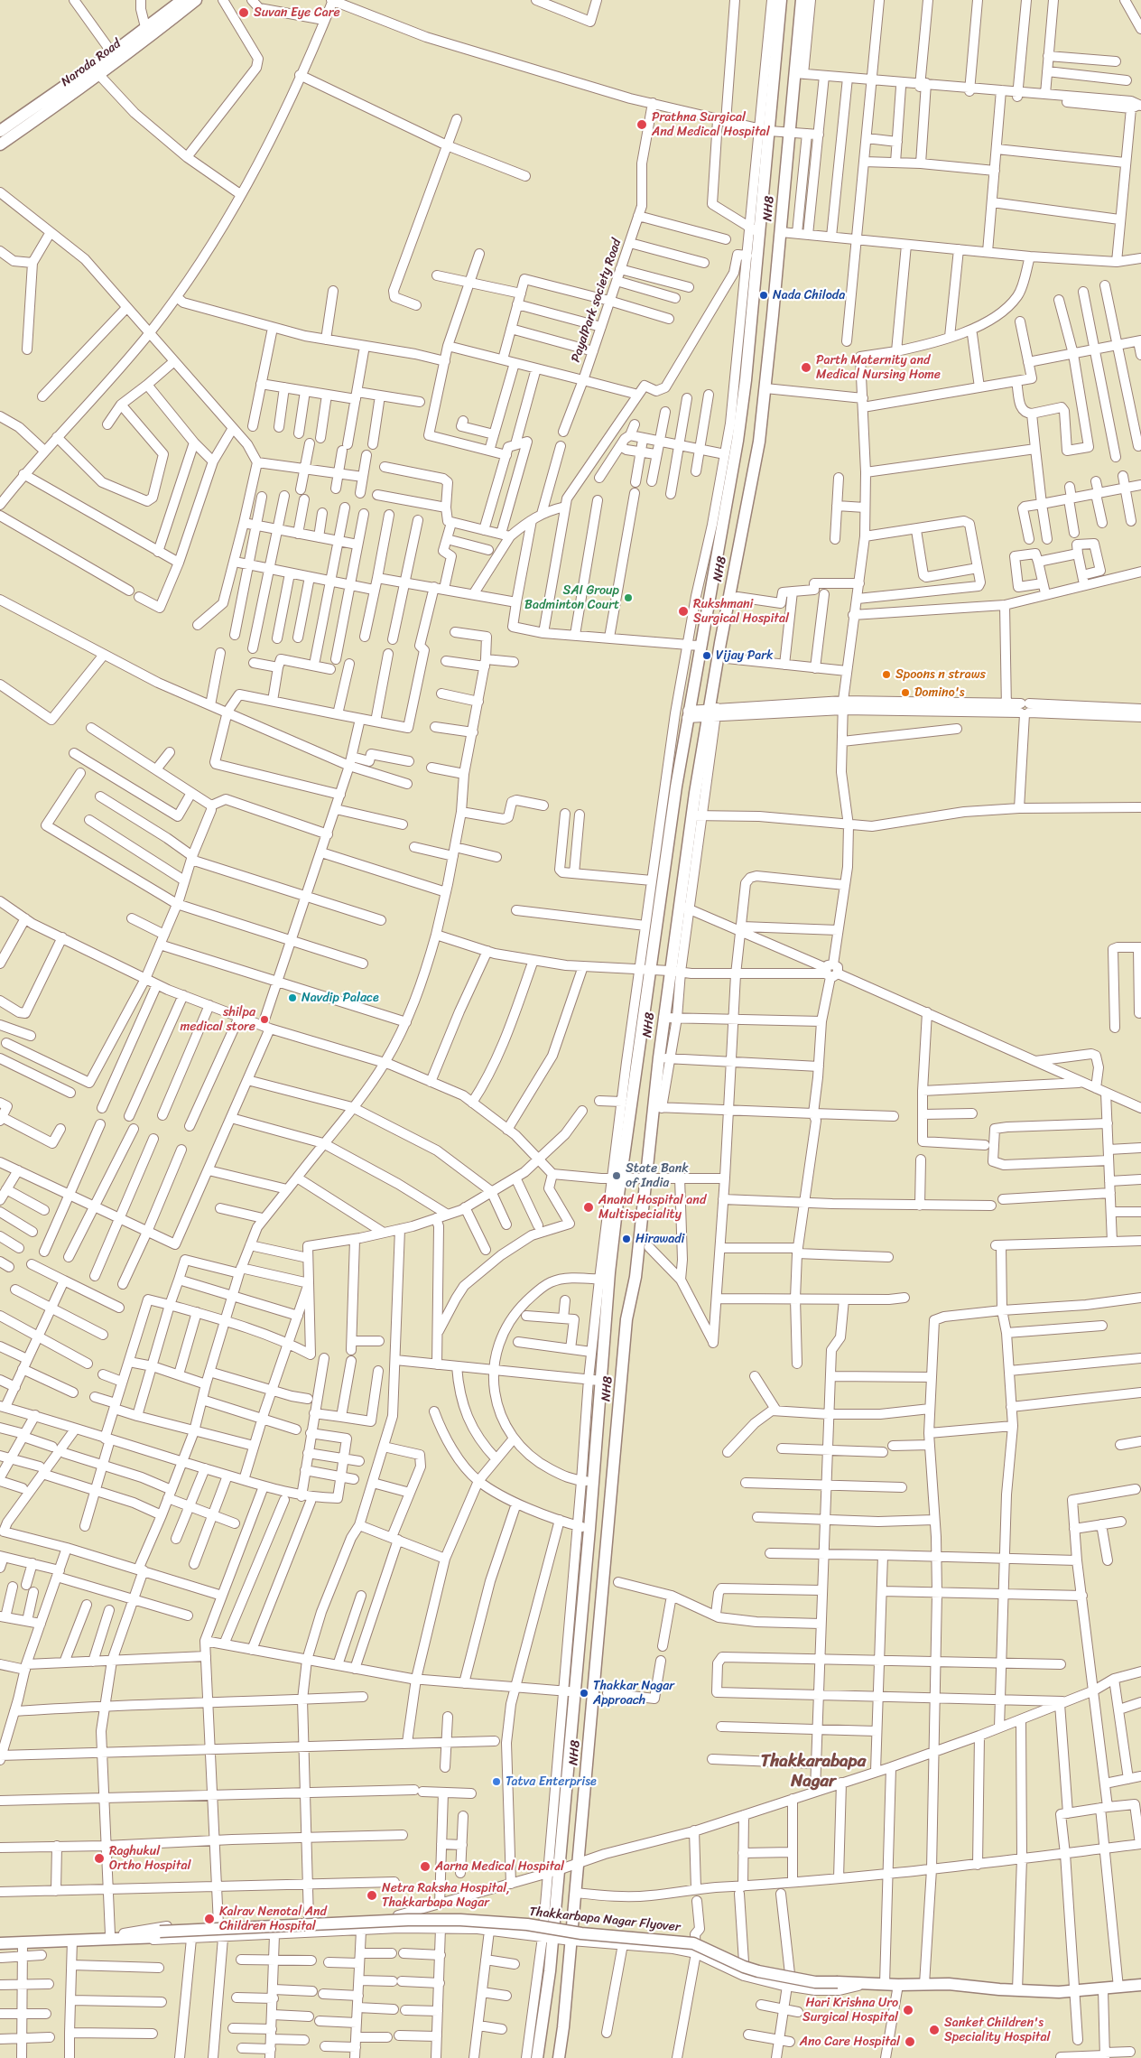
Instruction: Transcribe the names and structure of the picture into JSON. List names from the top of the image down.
{
  "streets": {
    "main road": ["Naroda Road", "NH8", "Thakkarbapa Nagar Flyover"],
    "street": ["PayalPark society Road"]
  },
  "districts": ["Thakkarabapa Nagar"],
  "places": [
    "Suvan Eye Care",
    "Prathna Surgical And Medical Hospital",
    "Nada Chiloda",
    "Parth Maternity and Medical Nursing Home",
    "SAI Group Badminton Court",
    "Rukshmani Surgical Hospital",
    "Vijay Park",
    "Spoons n straws",
    "Domino's",
    "Navdip Palace",
    "shilpa medical store",
    "State Bank of India",
    "Anand Hospital and Multispeciality",
    "Hirawadi",
    "Thakkar Nagar Approach",
    "Tatva Enterprise",
    "Raghukul Ortho Hospital",
    "Aarna Medical Hospital",
    "Netra Raksha Hospital, Thakkarbapa Nagar",
    "Kalrav Nenotal And Children Hospital",
    "Hari Krishna Uro Surgical Hospital",
    "Sanket Children's Speciality Hospital",
    "Ano Care Hospital"
  ]
}
